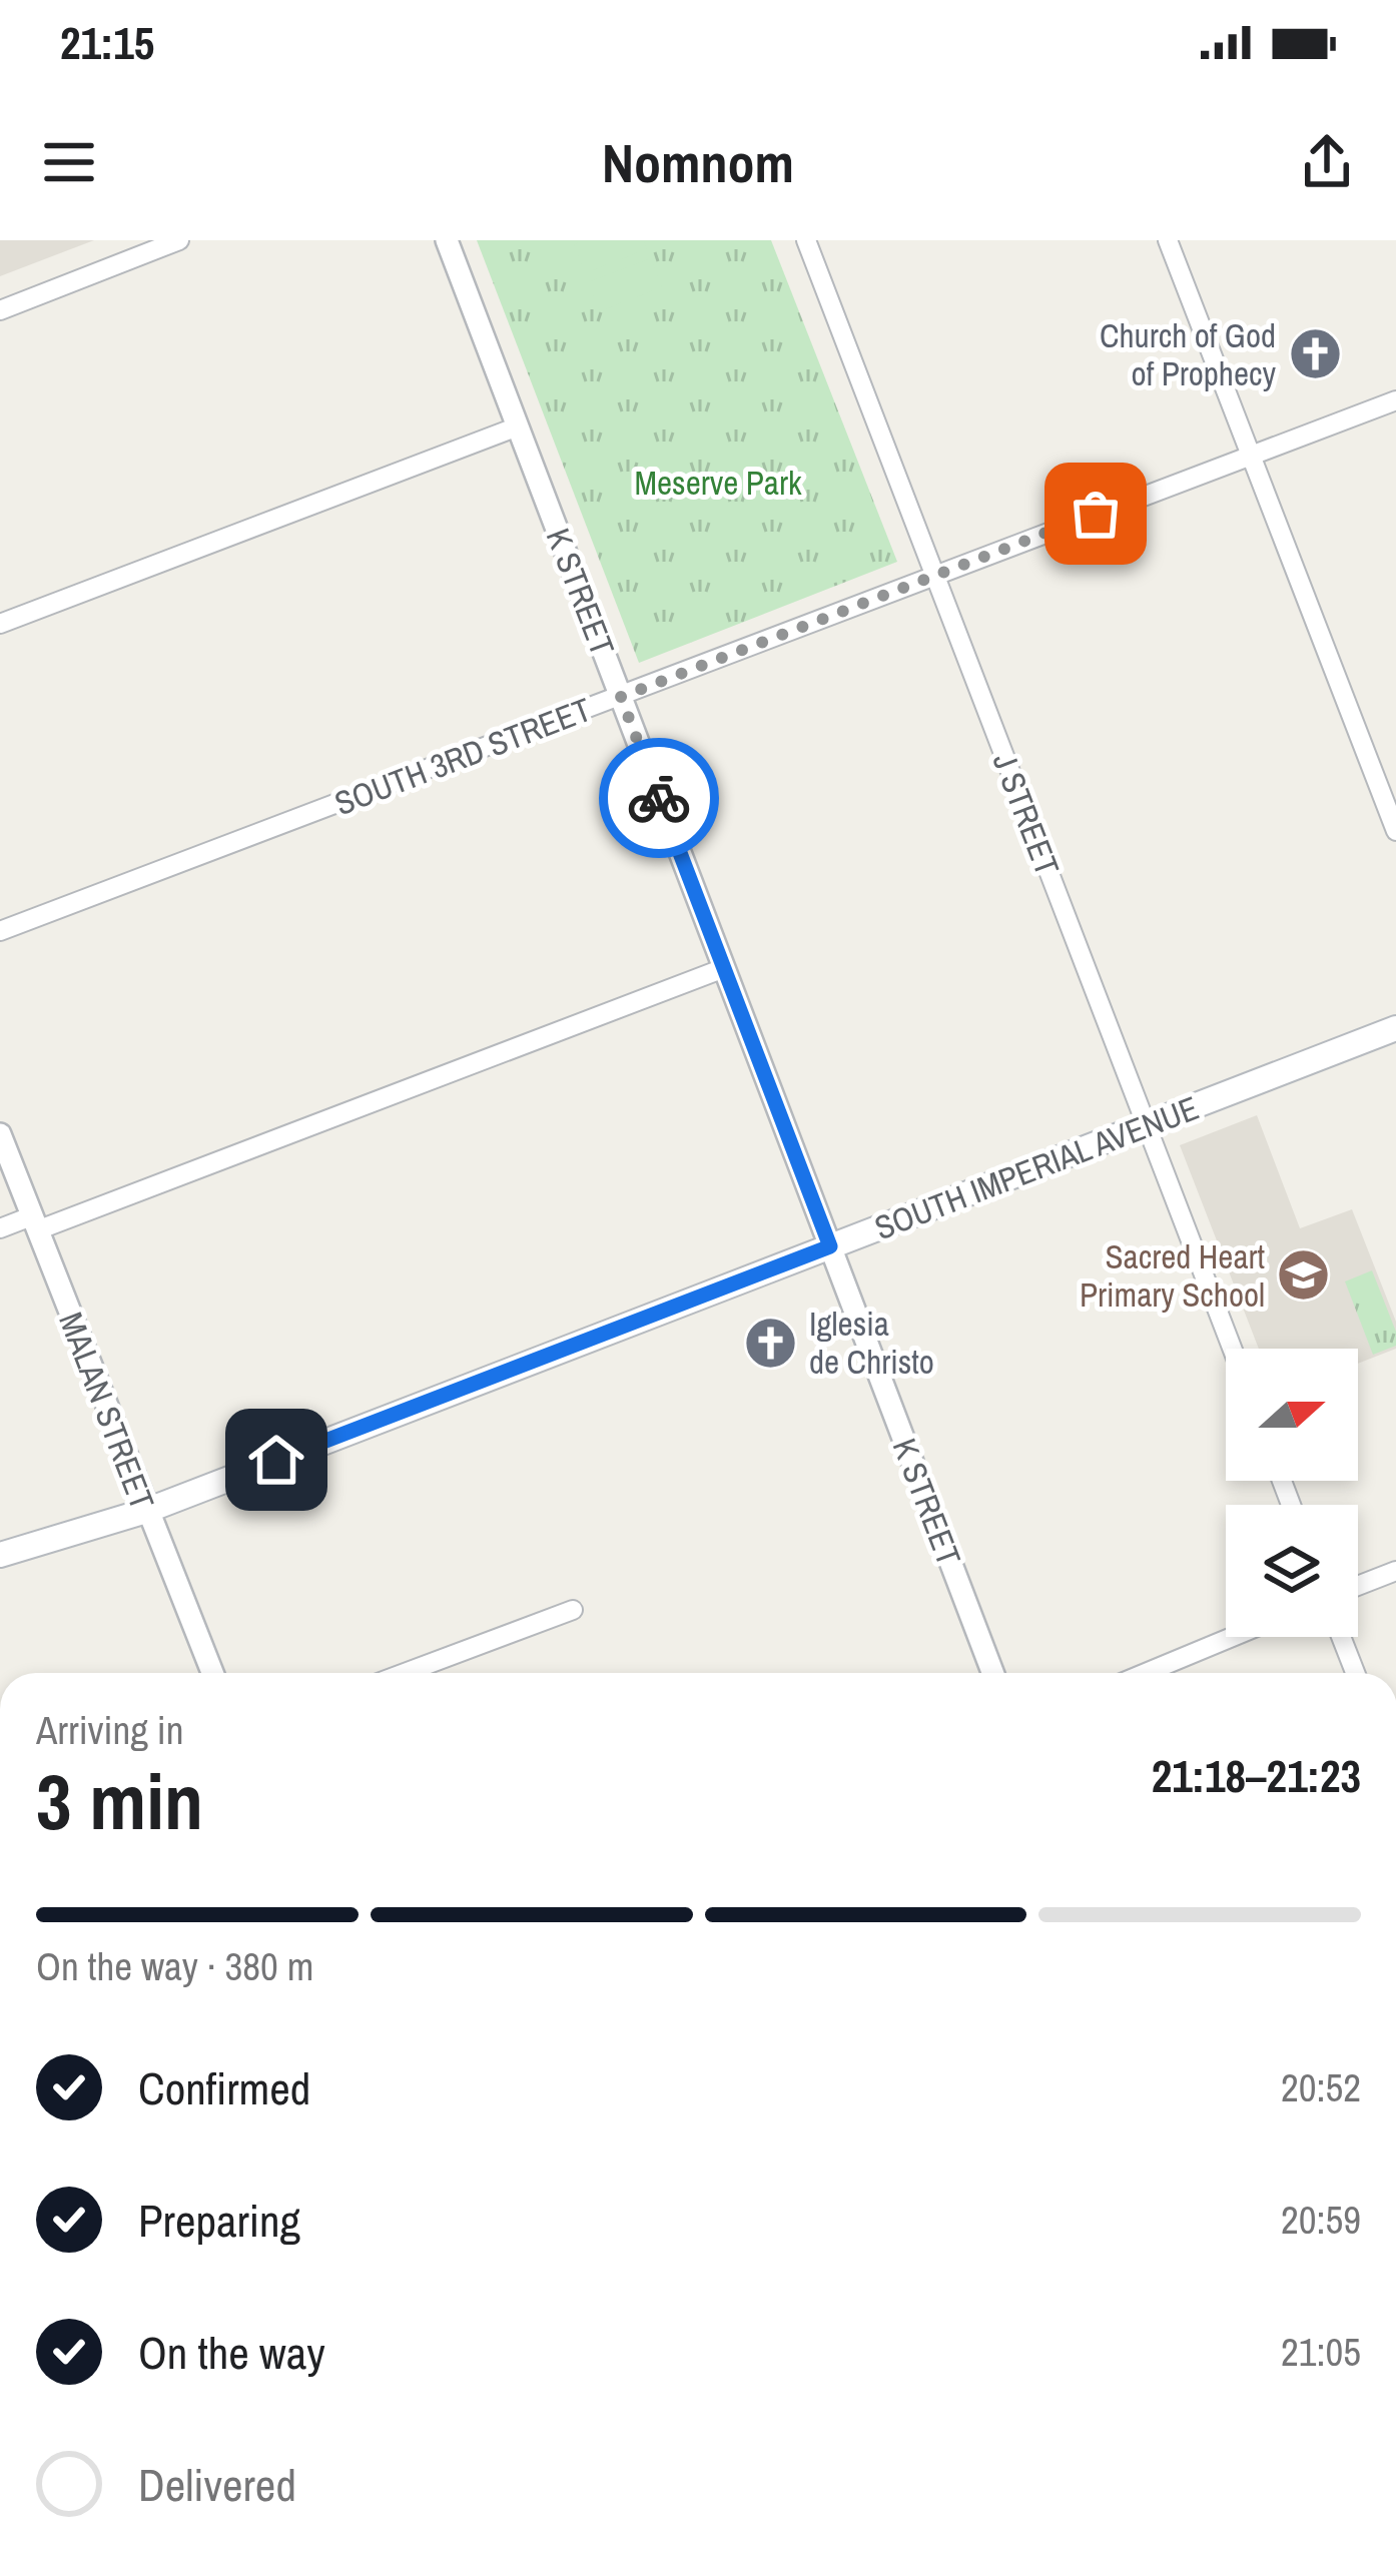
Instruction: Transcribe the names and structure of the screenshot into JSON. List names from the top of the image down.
{
  "streets": {
    "main road": ["SOUTH IMPERIAL AVENUE"],
    "street": [
      "K STREET",
      "SOUTH 3RD STREET",
      "J STREET",
      "MALAN STREET"
    ]
  },
  "crossings": [
    ["K STREET", "SOUTH 3RD STREET"],
    ["K STREET", "SOUTH IMPERIAL AVENUE"],
    ["SOUTH 3RD STREET", "J STREET"],
    ["J STREET", "SOUTH IMPERIAL AVENUE"],
    ["SOUTH IMPERIAL AVENUE", "MALAN STREET"]
  ],
  "parks": ["Meserve Park"],
  "places": {
    "church": ["Church of God of Prophecy", "Iglesia de Christo"],
    "school or university": ["Sacred Heart Primary School"]
  },
  "north": "right",
  "page": {
    "status": "21:15",
    "header": "Nomnom",
    "heading": ["3 min", "Arriving in", "21:18–21:23"],
    "bar": "On the way · 380 m",
    "list": [
      ["Confirmed", "20:52"],
      ["Preparing", "20:59"],
      ["On the way", "21:05"],
      "Delivered"
    ]
  }
}
